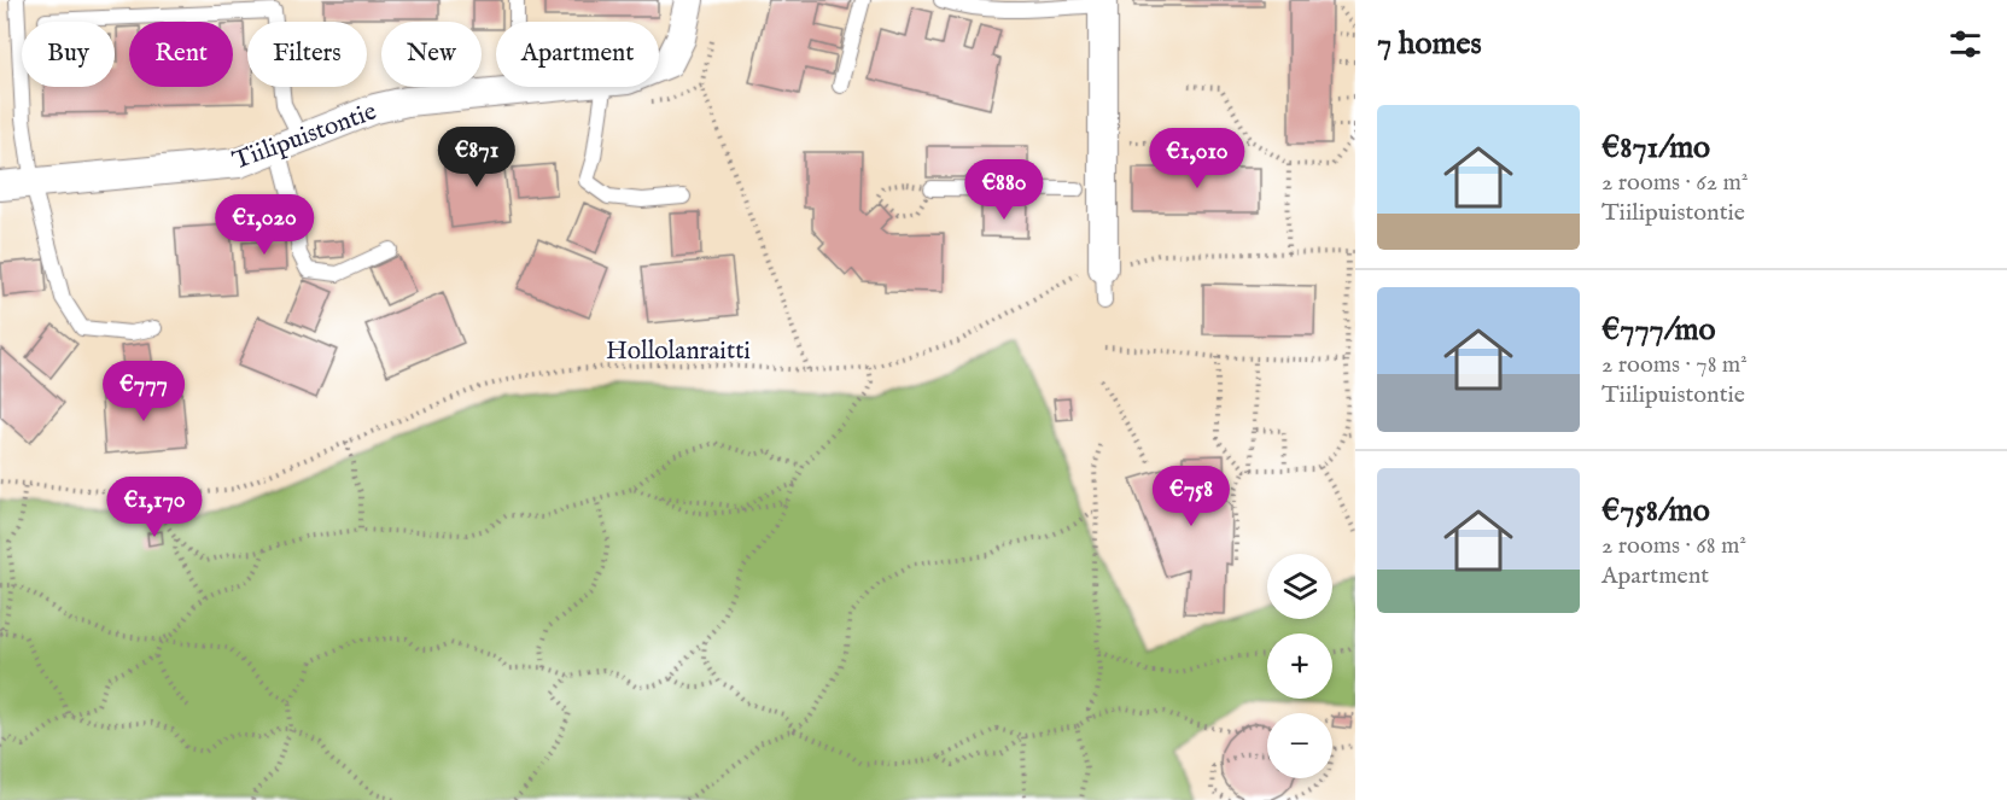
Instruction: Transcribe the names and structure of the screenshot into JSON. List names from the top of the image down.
{
  "streets": {
    "street": ["Tiilipuistontie"],
    "path": ["Hollolanraitti"]
  },
  "page": {
    "heading": "7 homes",
    "chip": [
      "Buy",
      "Rent",
      "Filters",
      "New",
      "Apartment"
    ],
    "list": [
      {
        "name": "€871/mo",
        "note": "2 rooms · 62 m² · Tiilipuistontie"
      },
      {
        "name": "€777/mo",
        "note": "2 rooms · 78 m² · Tiilipuistontie"
      },
      {
        "name": "€758/mo",
        "note": "2 rooms · 68 m² · Apartment"
      }
    ],
    "price": [
      "€871",
      "€1,010",
      "€880",
      "€1,020",
      "€777",
      "€758",
      "€1,170"
    ],
    "map_buttons": ["+", "−"]
  }
}
